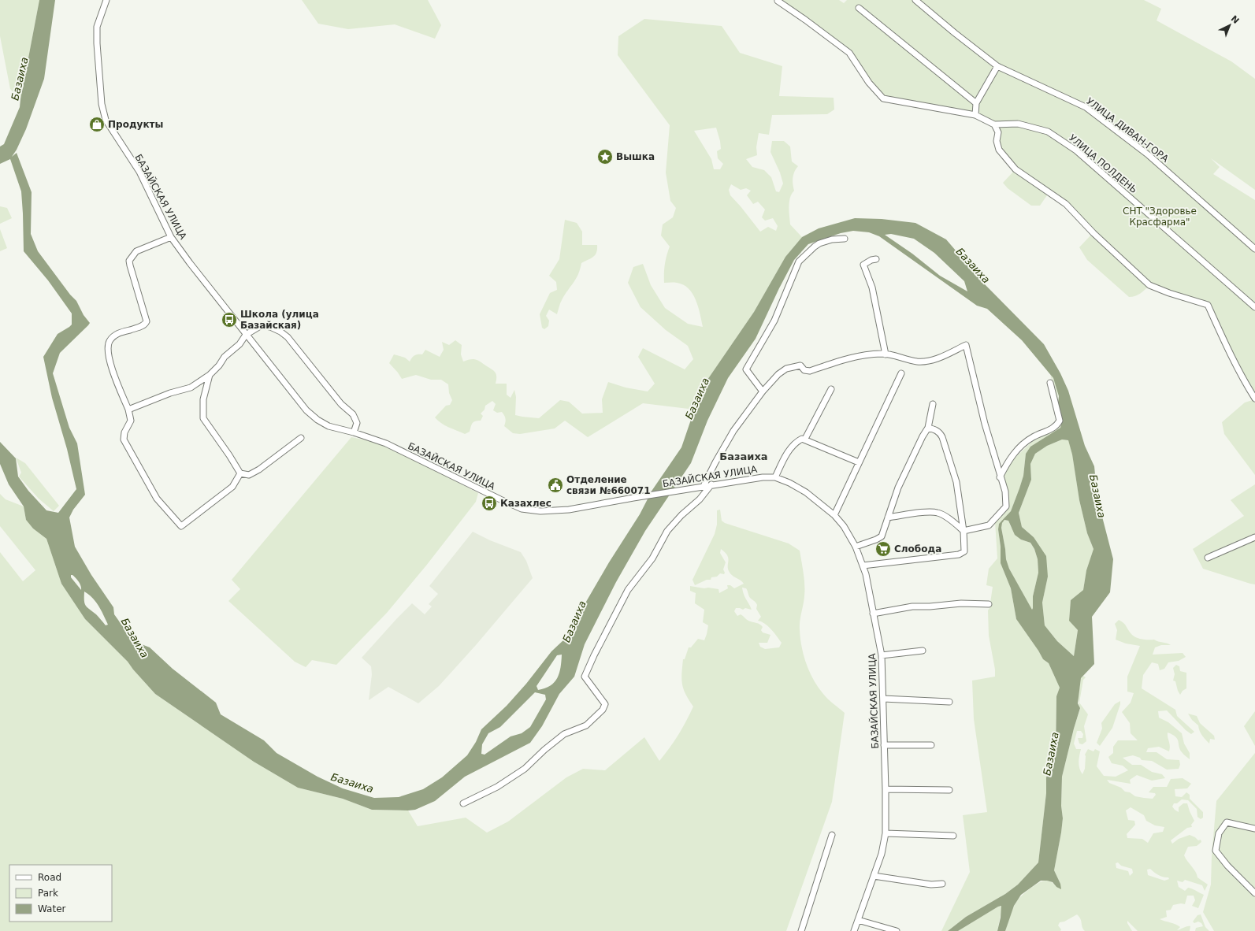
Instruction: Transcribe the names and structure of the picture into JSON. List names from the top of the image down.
{
  "streets": {
    "street": ["УЛИЦА ДИВАН-ГОРА", "УЛИЦА ПОЛДЕНЬ", "БАЗАЙСКАЯ УЛИЦА"]
  },
  "districts": ["Базаиха"],
  "water": ["Базаиха"],
  "parks": ["СНТ \"Здоровье Красфарма\""],
  "places": {
    "shop": ["Продукты"],
    "place": ["Вышка"],
    "bus stop": ["Школа (улица Базайская)", "Казахлес"],
    "public building": ["Отделение связи №660071"],
    "supermarket": ["Слобода"]
  },
  "legend": ["Road", "Park", "Water"],
  "north": "top right"
}
